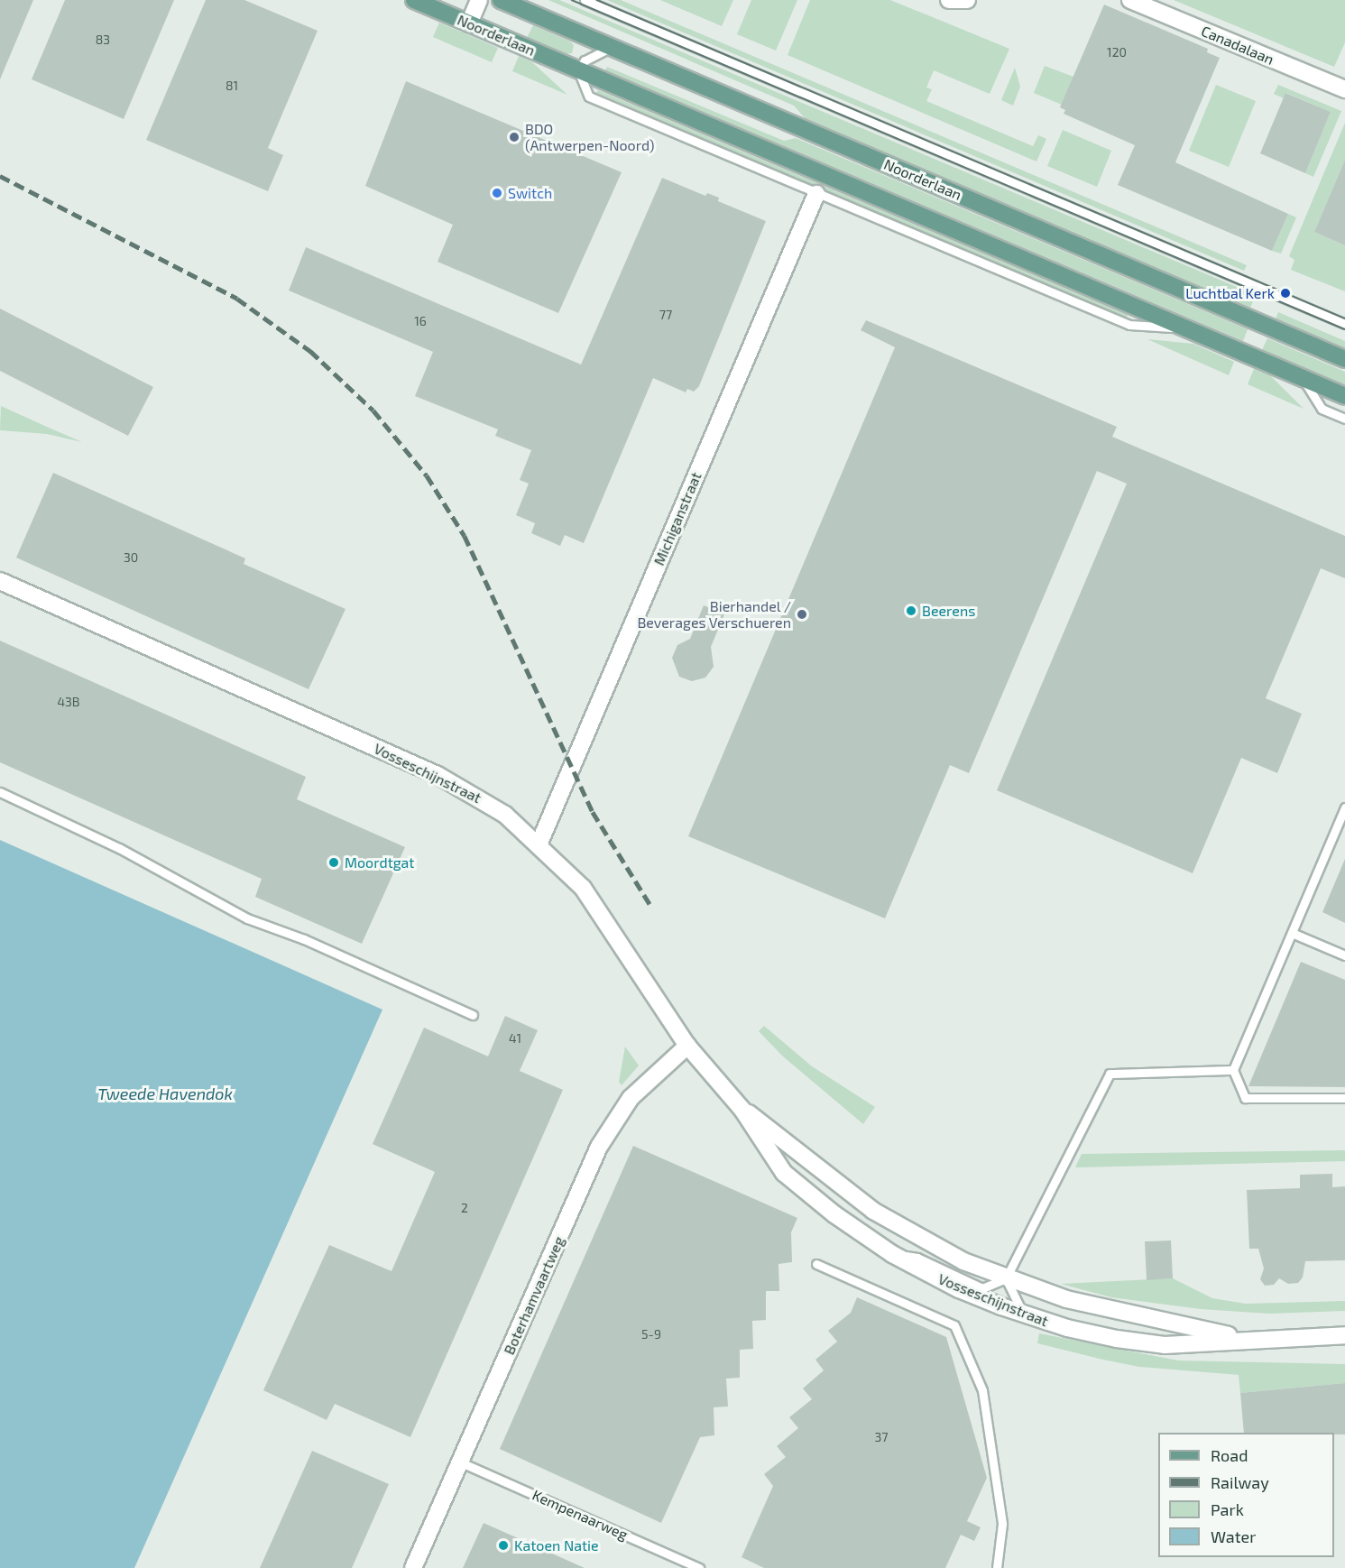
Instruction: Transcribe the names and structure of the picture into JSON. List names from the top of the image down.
{
  "streets": {
    "main road": ["Noorderlaan"],
    "street": [
      "Canadalaan",
      "Michiganstraat",
      "Vosseschijnstraat",
      "Boterhamvaartweg"
    ],
    "lane": ["Kempenaarweg"]
  },
  "crossings": [
    ["Noorderlaan", "Michiganstraat"],
    ["Michiganstraat", "Vosseschijnstraat"],
    ["Vosseschijnstraat", "Boterhamvaartweg"],
    ["Boterhamvaartweg", "Kempenaarweg"]
  ],
  "water": ["Tweede Havendok"],
  "places": [
    "BDO (Antwerpen-Noord)",
    "Switch",
    "Luchtbal Kerk",
    "Beerens",
    "Bierhandel / Beverages Verschueren",
    "Moordtgat",
    "Katoen Natie"
  ],
  "house_numbers": [
    "83",
    "120",
    "81",
    "77",
    "16",
    "30",
    "43B",
    "41",
    "2",
    "5-9",
    "37"
  ],
  "legend": [
    "Road",
    "Railway",
    "Park",
    "Water"
  ]
}
